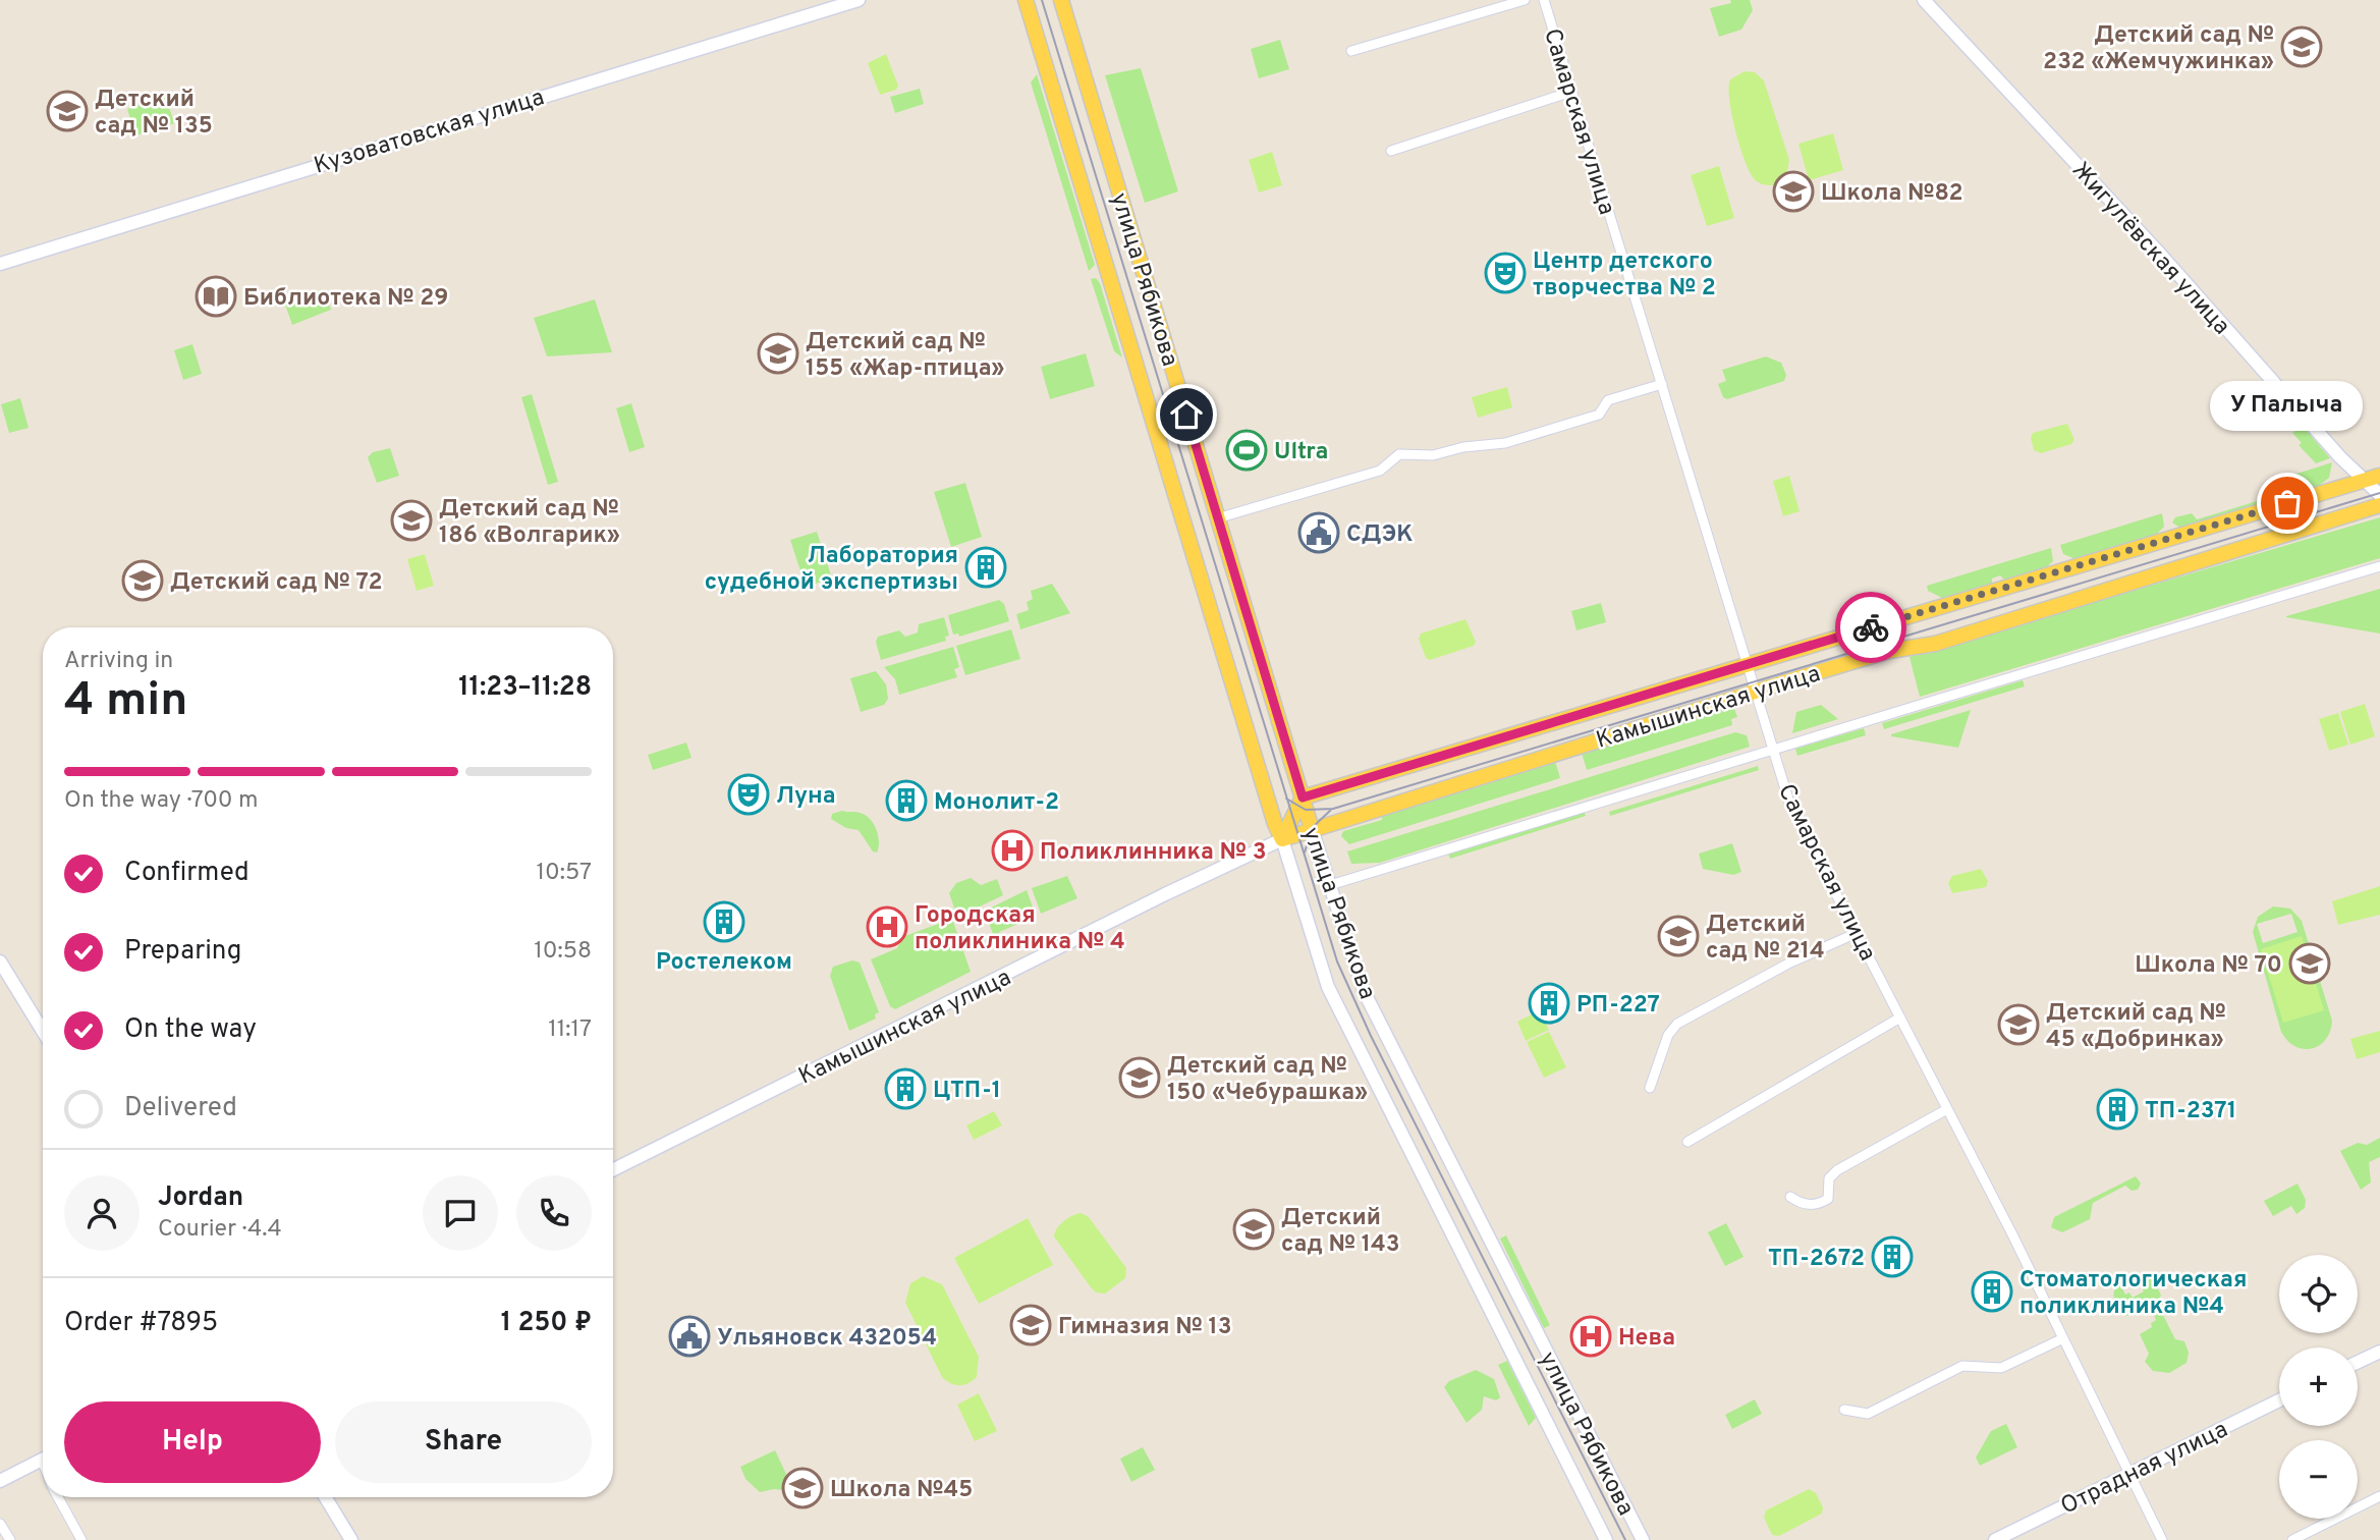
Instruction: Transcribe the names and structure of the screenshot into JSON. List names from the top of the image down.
{
  "streets": {
    "main road": ["улица Рябикова", "Камышинская улица"],
    "street": [
      "Самарская улица",
      "Кузоватовская улица",
      "Жигулёвская улица",
      "Отрадная улица"
    ]
  },
  "crossings": [
    ["Самарская улица", "Камышинская улица"],
    ["Самарская улица", "Отрадная улица"],
    ["Жигулёвская улица", "Камышинская улица"],
    ["улица Рябикова", "Камышинская улица"]
  ],
  "places": {
    "school or university": [
      "Детский сад № 232 «Жемчужинка»",
      "Детский сад № 135",
      "Школа №82",
      "Детский сад № 155 «Жар-птица»",
      "Детский сад № 186 «Волгарик»",
      "Детский сад № 72",
      "Детский сад № 214",
      "Школа № 70",
      "Детский сад № 45 «Добринка»",
      "Детский сад № 150 «Чебурашка»",
      "Детский сад № 143",
      "Гимназия № 13",
      "Школа №45"
    ],
    "theatre": ["Центр детского творчества № 2", "Луна"],
    "library": ["Библиотека № 29"],
    "sports": ["Ultra"],
    "other": ["У Палыча"],
    "public building": ["СДЭК", "Ульяновск 432054"],
    "building": [
      "Лаборатория судебной экспертизы",
      "Монолит-2",
      "Ростелеком",
      "РП-227",
      "ЦТП-1",
      "ТП-2371",
      "ТП-2672",
      "Стоматологическая поликлиника №4"
    ],
    "hospital": ["Поликлинника № 3", "Городская поликлиника № 4", "Нева"]
  },
  "page": {
    "bubble": "У Палыча",
    "heading": ["4 min", "Arriving in", "11:23–11:28"],
    "panel": [
      "Jordan",
      "Courier · 4.4",
      "Order #7895",
      "1 250 ₽"
    ],
    "bar": "On the way · 700 m",
    "list": [
      ["Confirmed", "10:57"],
      ["Preparing", "10:58"],
      ["On the way", "11:17"],
      "Delivered"
    ],
    "map_buttons": ["+", "−"],
    "buttons": ["Help", "Share"]
  }
}
